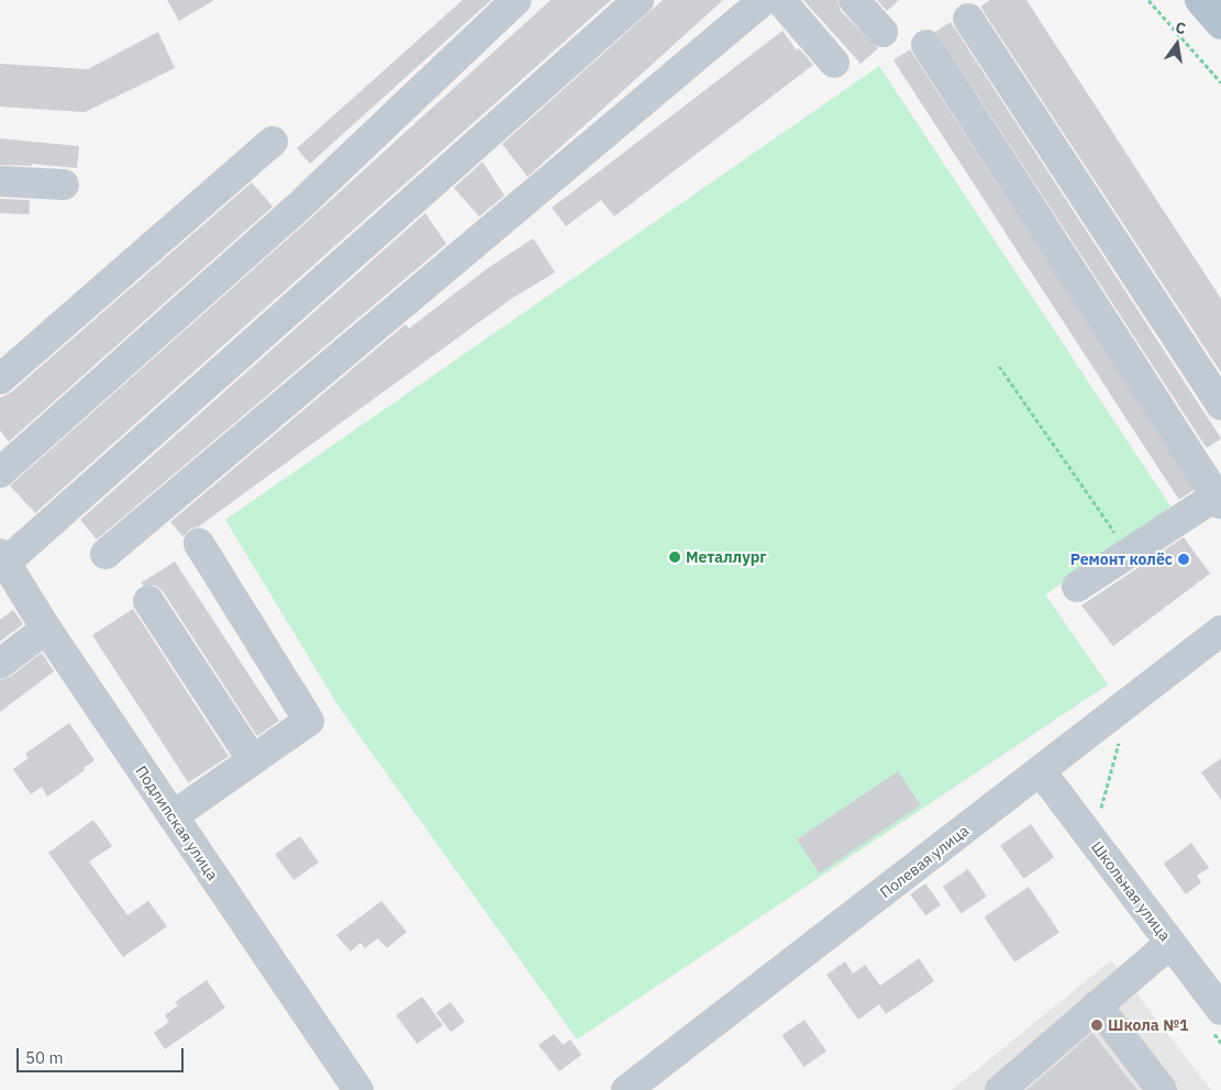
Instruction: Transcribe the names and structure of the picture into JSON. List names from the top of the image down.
{
  "streets": {
    "street": ["Подлипская улица", "Полевая улица", "Школьная улица"]
  },
  "crossings": [
    ["Полевая улица", "Школьная улица"]
  ],
  "places": ["Металлург", "Ремонт колёс", "Школа №1"],
  "scale_bar": "50 m",
  "north": "top"
}
